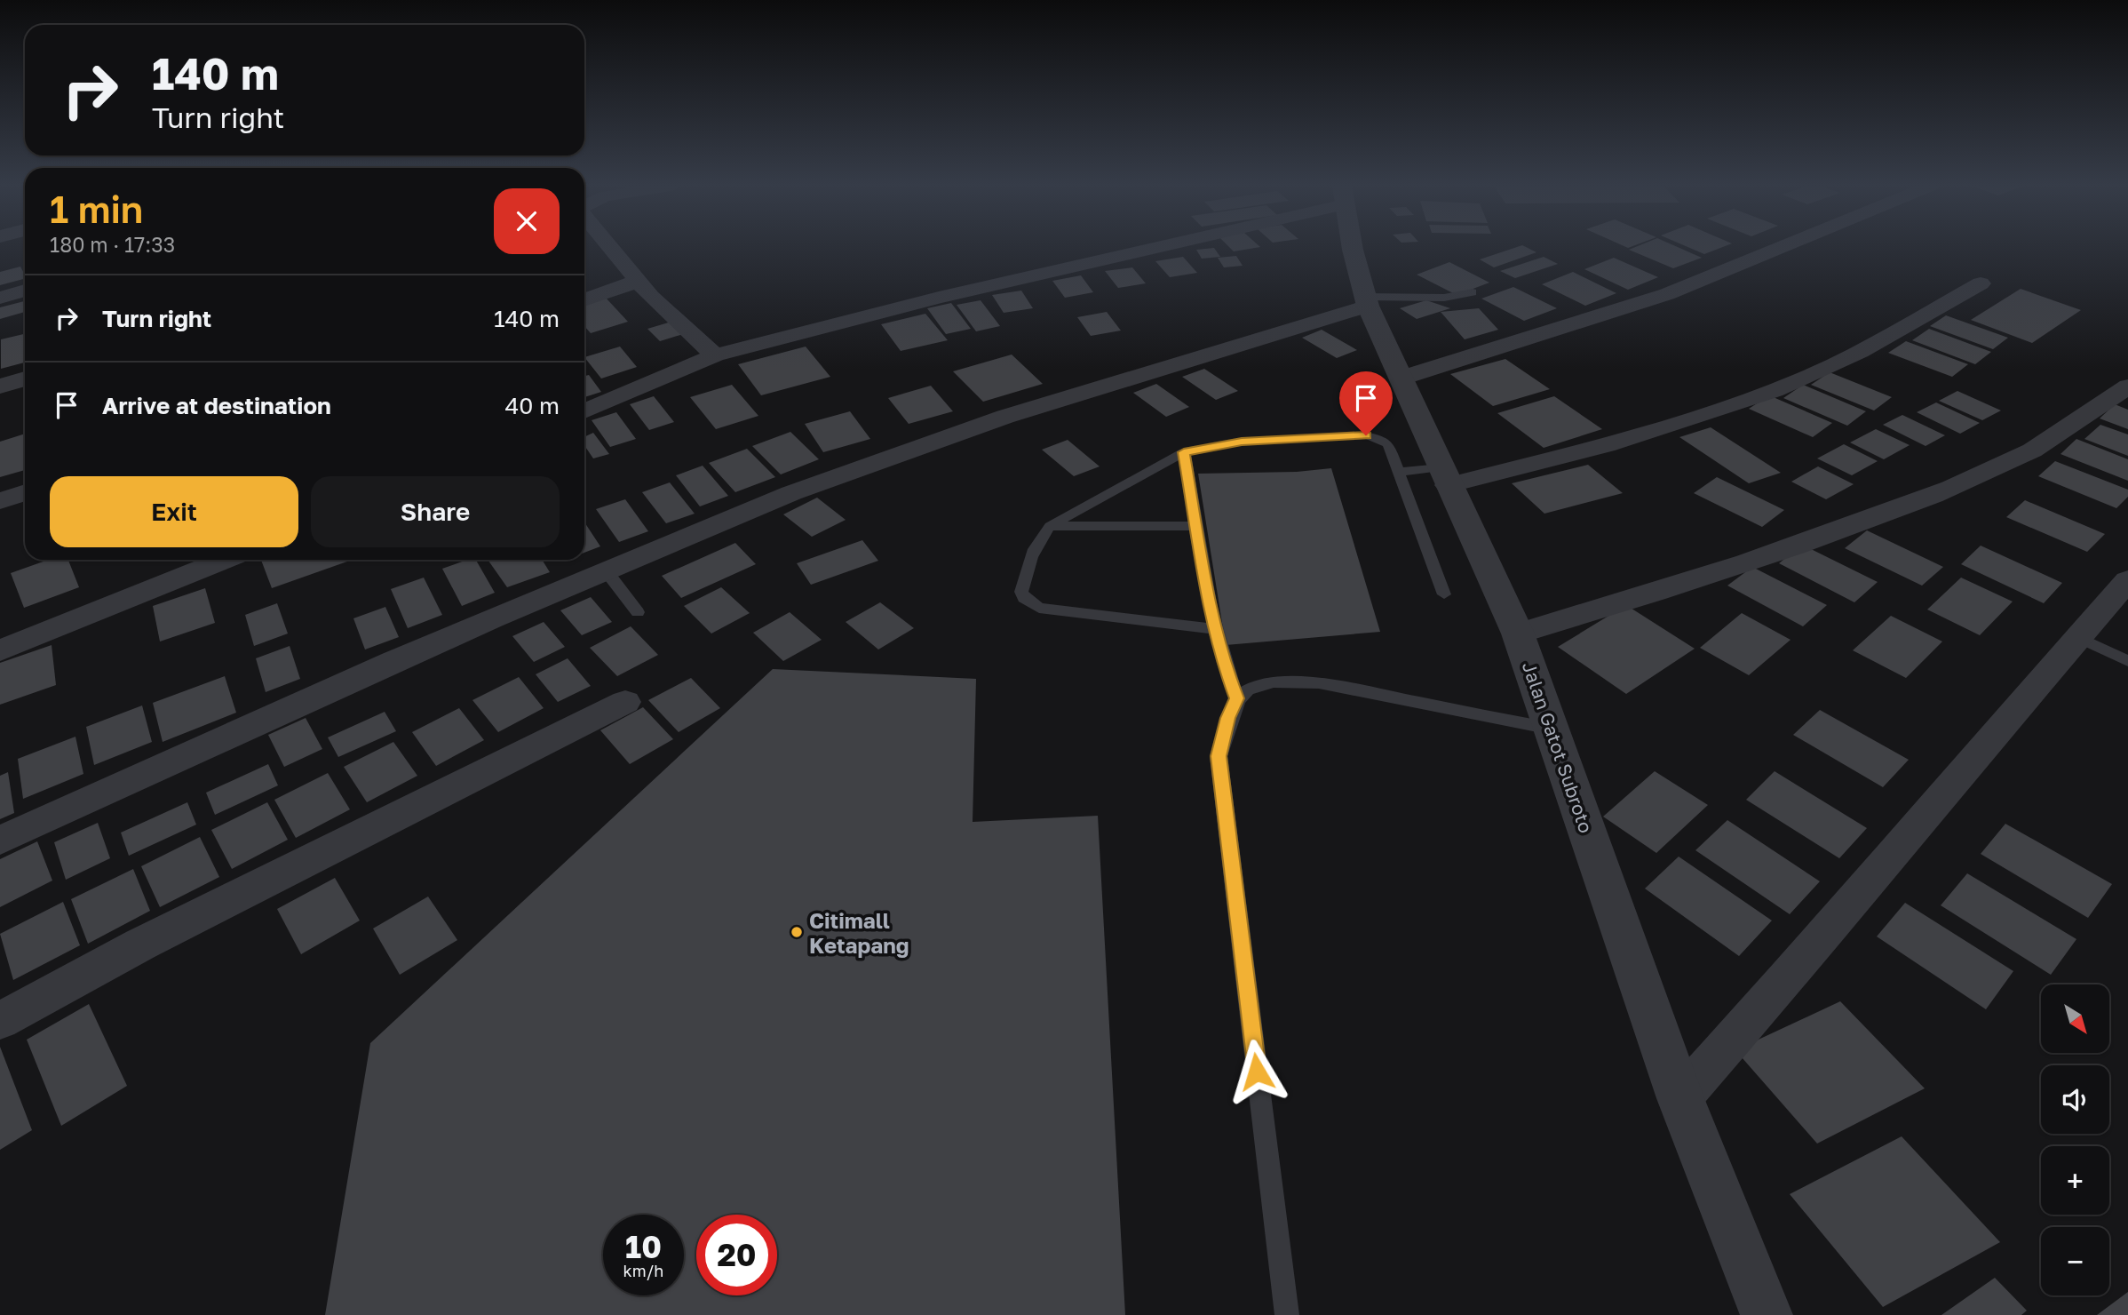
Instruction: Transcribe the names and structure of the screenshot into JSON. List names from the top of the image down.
{
  "streets": {
    "street": ["Jalan Gatot Subroto"]
  },
  "places": ["Citimall Ketapang"],
  "north": "bottom right",
  "page": {
    "turn": ["140 m", "Turn right"],
    "heading": ["1 min", "180 m · 17:33"],
    "list": [
      {
        "name": "Turn right",
        "value": "140 m"
      },
      {
        "name": "Arrive at destination",
        "value": "40 m"
      }
    ],
    "buttons": ["Exit", "Share"],
    "map_buttons": ["+", "−"],
    "speed": "10 km/h",
    "limit": "20"
  }
}
